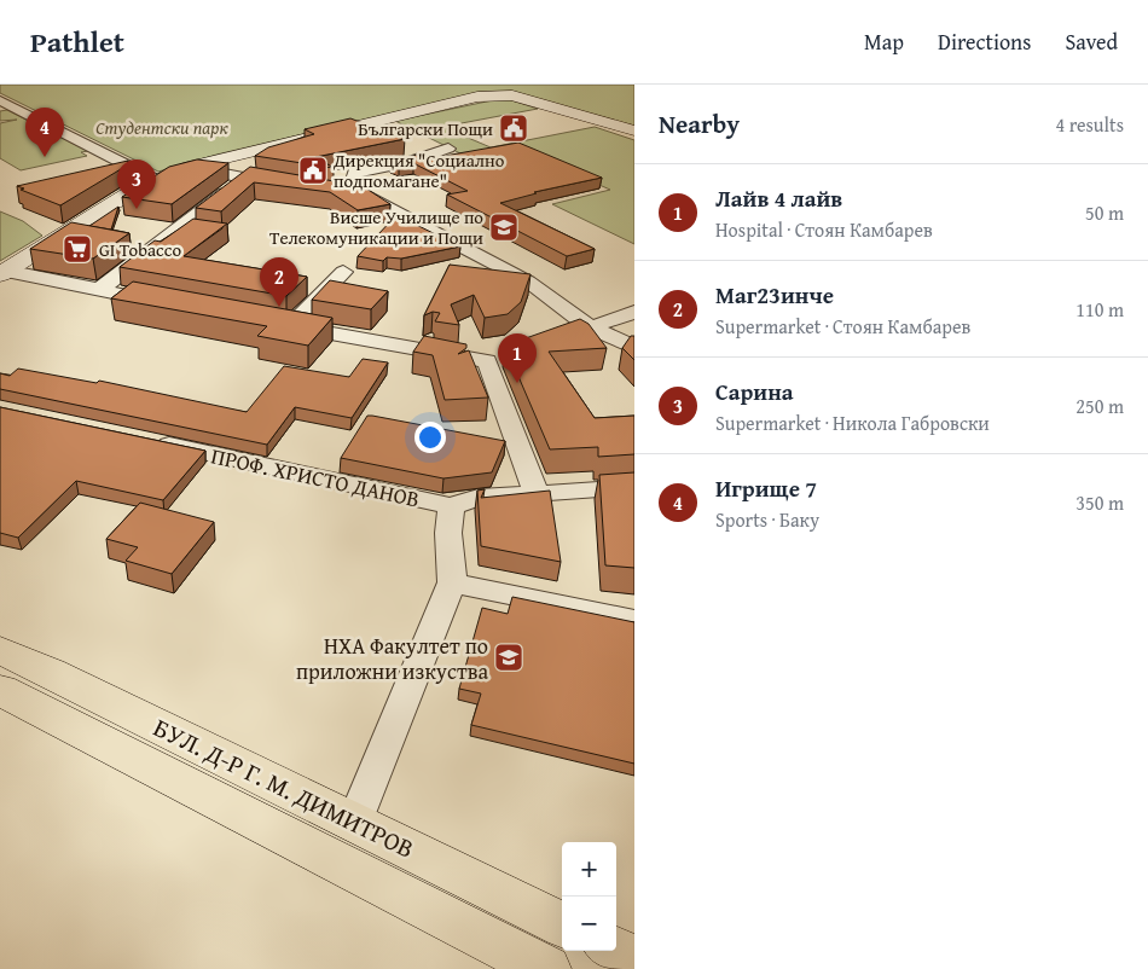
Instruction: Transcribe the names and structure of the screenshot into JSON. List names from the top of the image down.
{
  "streets": {
    "main road": ["БУЛ. Д-Р Г. М. ДИМИТРОВ"],
    "street": ["ПРОФ. ХРИСТО ДАНОВ"]
  },
  "parks": ["Студентски парк"],
  "places": {
    "public building": ["Български Пощи", "Дирекция \"Социално подпомагане\""],
    "school or university": ["Висше Училище по Телекомуникации и Пощи", "НХА Факултет по приложни изкуства"],
    "supermarket": ["GI Tobacco"]
  },
  "page": {
    "header": "Pathlet",
    "nav": ["Map", "Directions", "Saved"],
    "heading": ["Nearby", "4 results"],
    "pins": [
      "4",
      "3",
      "2",
      "1"
    ],
    "list": [
      {
        "mark": "1",
        "name": "Лайв 4 лайв",
        "note": "Hospital · Стоян Камбарев",
        "value": "50 m"
      },
      {
        "mark": "2",
        "name": "Маг23инче",
        "note": "Supermarket · Стоян Камбарев",
        "value": "110 m"
      },
      {
        "mark": "3",
        "name": "Сарина",
        "note": "Supermarket · Никола Габровски",
        "value": "250 m"
      },
      {
        "mark": "4",
        "name": "Игрище 7",
        "note": "Sports · Баку",
        "value": "350 m"
      }
    ],
    "map_buttons": ["+", "−"]
  }
}
